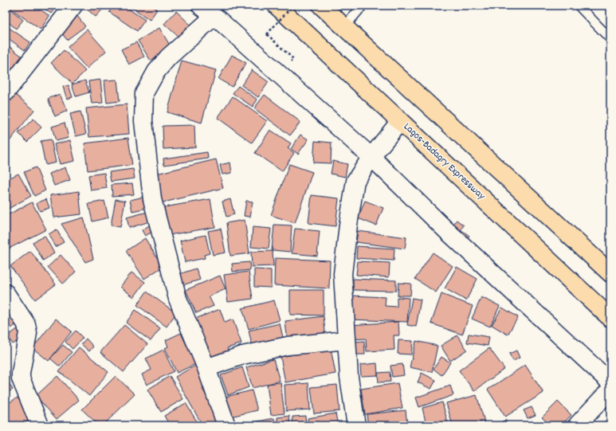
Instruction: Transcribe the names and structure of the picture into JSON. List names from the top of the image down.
{
  "streets": {
    "highway": ["Lagos-Badagry Expressway"]
  }
}
